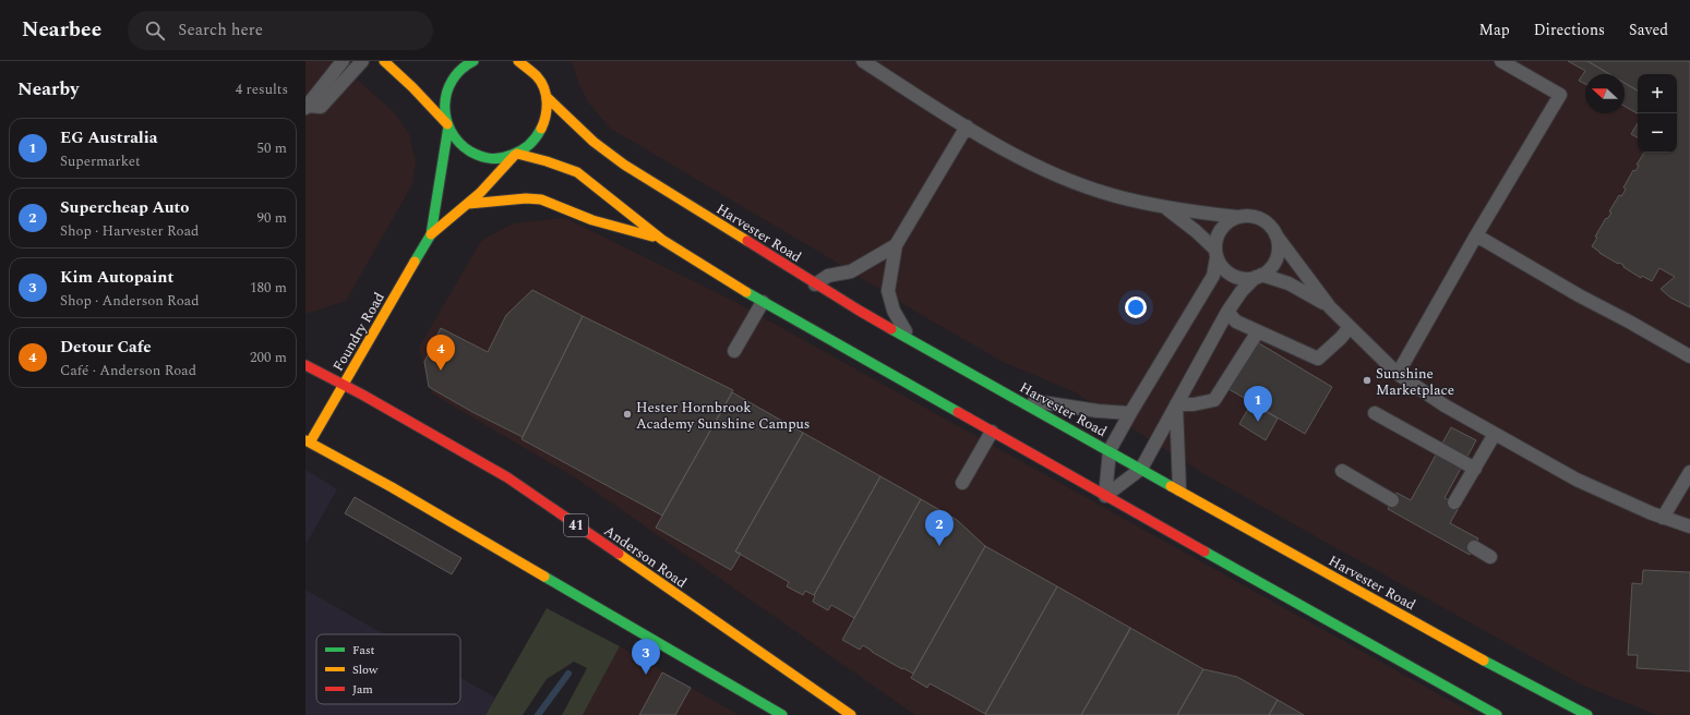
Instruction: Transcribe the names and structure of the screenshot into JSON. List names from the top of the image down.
{
  "streets": {
    "street": [
      "Harvester Road",
      "Foundry Road",
      "41",
      "Anderson Road"
    ]
  },
  "crossings": [
    ["Harvester Road", "Foundry Road"],
    ["Foundry Road", "Anderson Road"]
  ],
  "places": ["Sunshine Marketplace", "Hester Hornbrook Academy Sunshine Campus"],
  "legend": ["Fast", "Slow", "Jam"],
  "north": "left",
  "page": {
    "header": "Nearbee",
    "search": "Search here",
    "nav": ["Map", "Directions", "Saved"],
    "heading": ["Nearby", "4 results"],
    "map_buttons": ["+", "−"],
    "list": [
      {
        "mark": "1",
        "name": "EG Australia",
        "note": "Supermarket",
        "value": "50 m"
      },
      {
        "mark": "2",
        "name": "Supercheap Auto",
        "note": "Shop · Harvester Road",
        "value": "90 m"
      },
      {
        "mark": "3",
        "name": "Kim Autopaint",
        "note": "Shop · Anderson Road",
        "value": "180 m"
      },
      {
        "mark": "4",
        "name": "Detour Cafe",
        "note": "Café · Anderson Road",
        "value": "200 m"
      }
    ],
    "pins": [
      "4",
      "1",
      "2",
      "3"
    ]
  }
}
